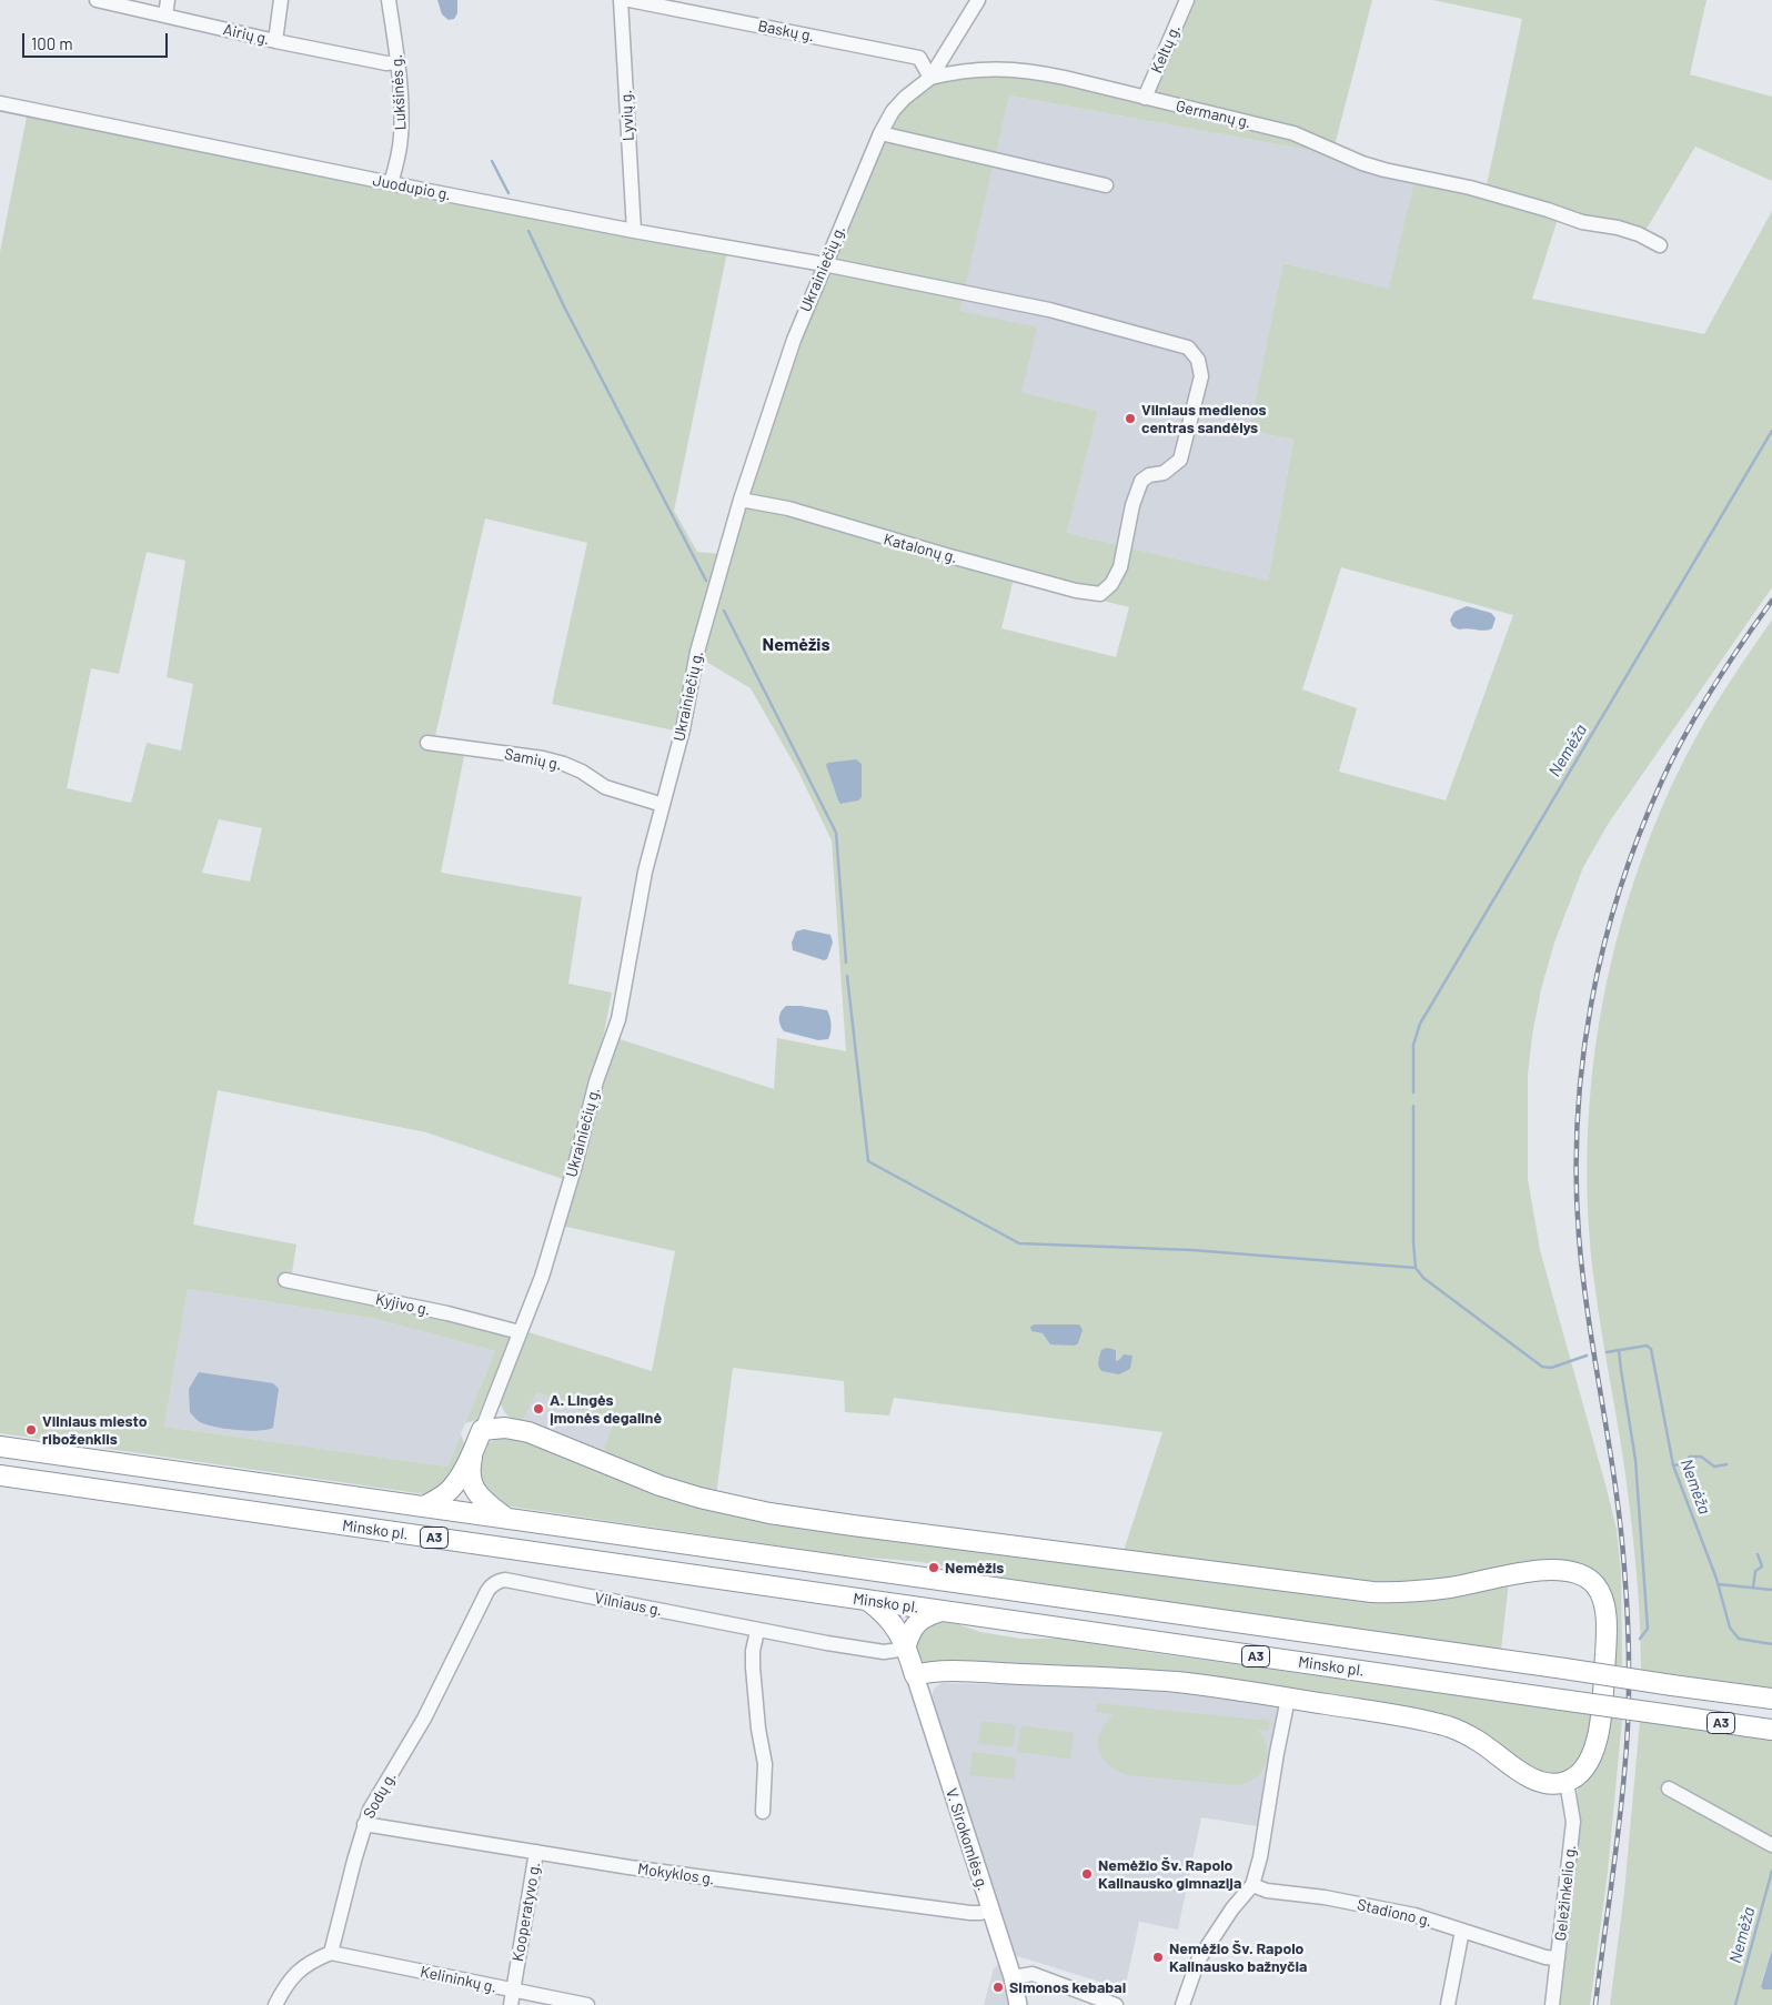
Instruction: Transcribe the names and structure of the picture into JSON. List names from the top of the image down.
{
  "streets": {
    "highway": ["Minsko pl.", "A3"],
    "main road": ["V. Sirokomlės g."],
    "street": [
      "Baskų g.",
      "Airių g.",
      "Keltų g.",
      "Lukšinės g.",
      "Germanų g.",
      "Lyvių g.",
      "Juodupio g.",
      "Ukrainiečių g.",
      "Katalonų g.",
      "Samių g.",
      "Kyjivo g.",
      "Vilniaus g.",
      "Sodų g.",
      "Mokyklos g.",
      "Geležinkelio g.",
      "Kooperatyvo g.",
      "Stadiono g.",
      "Kelininkų g."
    ]
  },
  "crossings": [
    ["Baskų g.", "Germanų g."],
    ["Baskų g.", "Ukrainiečių g."],
    ["Airių g.", "Lukšinės g."],
    ["Keltų g.", "Germanų g."],
    ["Lukšinės g.", "Juodupio g."],
    ["Germanų g.", "Ukrainiečių g."],
    ["Lyvių g.", "Juodupio g."],
    ["Juodupio g.", "Ukrainiečių g."],
    ["Juodupio g.", "Katalonų g."],
    ["Ukrainiečių g.", "Katalonų g."],
    ["Ukrainiečių g.", "Samių g."],
    ["Ukrainiečių g.", "Kyjivo g."],
    ["Vilniaus g.", "Sodų g."],
    ["Sodų g.", "Mokyklos g."],
    ["Sodų g.", "Kelininkų g."],
    ["V. Sirokomlės g.", "Mokyklos g."],
    ["Mokyklos g.", "Kooperatyvo g."],
    ["Geležinkelio g.", "Stadiono g."],
    ["Kooperatyvo g.", "Kelininkų g."]
  ],
  "districts": ["Nemėžis"],
  "water": ["Nemėža"],
  "places": [
    "Vilniaus medienos centras sandėlys",
    "A. Lingės įmonės degalinė",
    "Vilniaus miesto riboženklis",
    "Nemėžis",
    "Nemėžio Šv. Rapolo Kalinausko gimnazija",
    "Nemėžio Šv. Rapolo Kalinausko bažnyčia",
    "Simonos kebabai"
  ],
  "scale_bar": "100 m"
}
